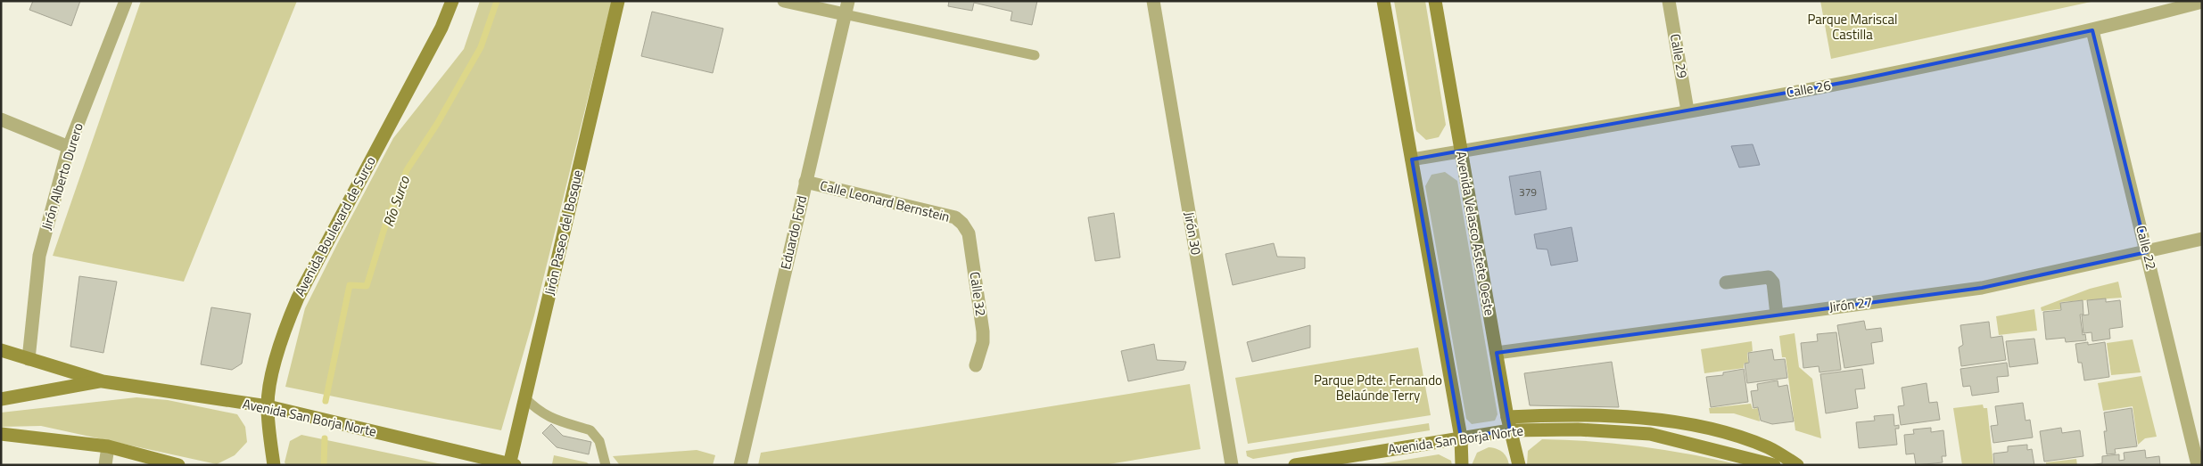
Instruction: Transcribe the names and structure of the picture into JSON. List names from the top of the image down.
{
  "streets": {
    "street": [
      "Calle 29",
      "Calle 26",
      "Jirón Alberto Durero",
      "Calle Leonard Bernstein",
      "Avenida Boulevard de Surco",
      "Jirón Paseo del Bosque",
      "Eduardo Ford",
      "Jirón 30",
      "Avenida Velasco Astete Oeste",
      "Calle 22",
      "Calle 32",
      "Jirón 27",
      "Avenida San Borja Norte"
    ]
  },
  "crossings": [
    ["Calle 29", "Calle 26"],
    ["Calle 26", "Avenida Velasco Astete Oeste"],
    ["Calle 26", "Calle 22"],
    ["Jirón Alberto Durero", "Avenida San Borja Norte"],
    ["Calle Leonard Bernstein", "Eduardo Ford"],
    ["Calle Leonard Bernstein", "Calle 32"],
    ["Avenida Boulevard de Surco", "Avenida San Borja Norte"],
    ["Jirón Paseo del Bosque", "Avenida San Borja Norte"],
    ["Avenida Velasco Astete Oeste", "Jirón 27"],
    ["Avenida Velasco Astete Oeste", "Avenida San Borja Norte"],
    ["Calle 22", "Jirón 27"]
  ],
  "water": ["Río Surco"],
  "parks": ["Parque Mariscal Castilla", "Parque Pdte. Fernando Belaúnde Terry"],
  "house_numbers": ["379"]
}
